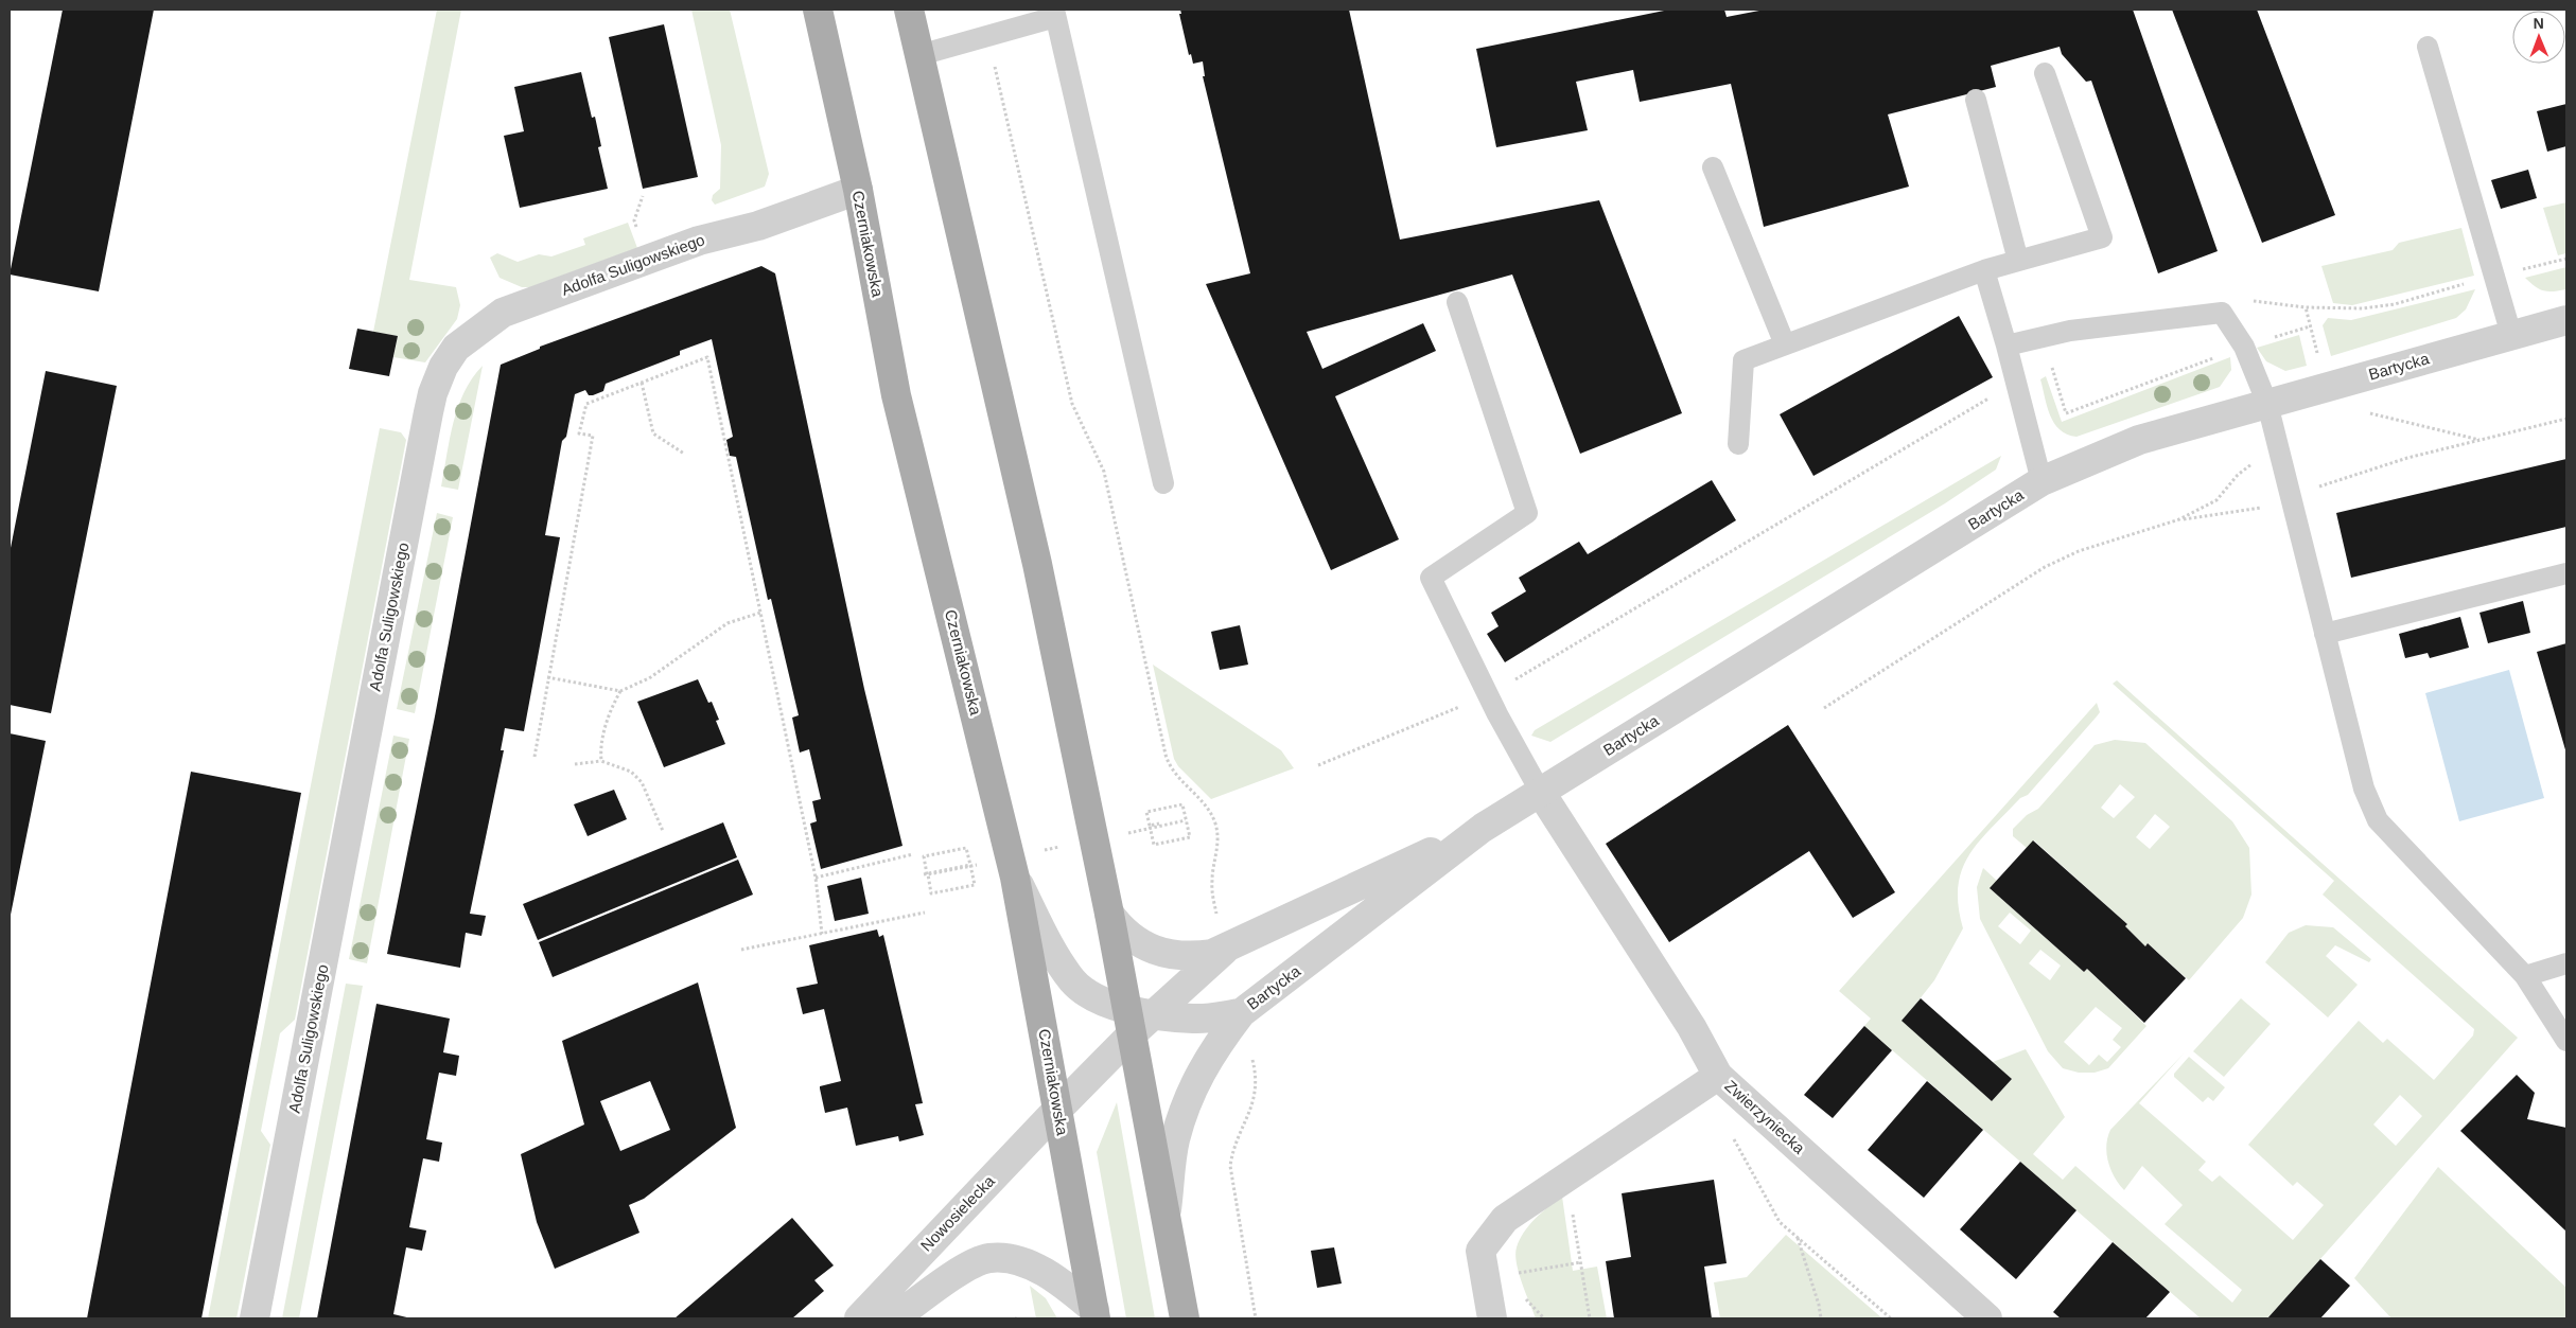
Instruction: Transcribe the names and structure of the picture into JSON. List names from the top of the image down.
{
  "streets": {
    "main road": ["Czerniakowska"],
    "street": [
      "Adolfa Suligowskiego",
      "Bartycka",
      "Zwierzyniecka",
      "Nowosielecka"
    ]
  },
  "crossings": [
    ["Czerniakowska", "Adolfa Suligowskiego"],
    ["Czerniakowska", "Bartycka"],
    ["Czerniakowska", "Nowosielecka"],
    ["Bartycka", "Zwierzyniecka"],
    ["Bartycka", "Nowosielecka"]
  ],
  "north": "top"
}
